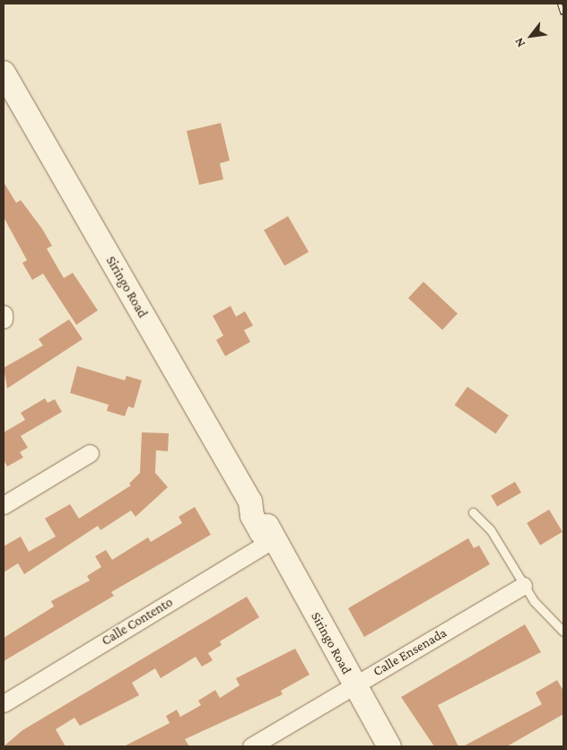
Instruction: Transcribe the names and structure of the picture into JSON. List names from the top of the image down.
{
  "streets": {
    "street": ["Siringo Road", "Calle Contento", "Calle Ensenada"]
  },
  "crossings": [
    ["Siringo Road", "Calle Contento"],
    ["Siringo Road", "Calle Ensenada"]
  ],
  "north": "bottom left"
}
